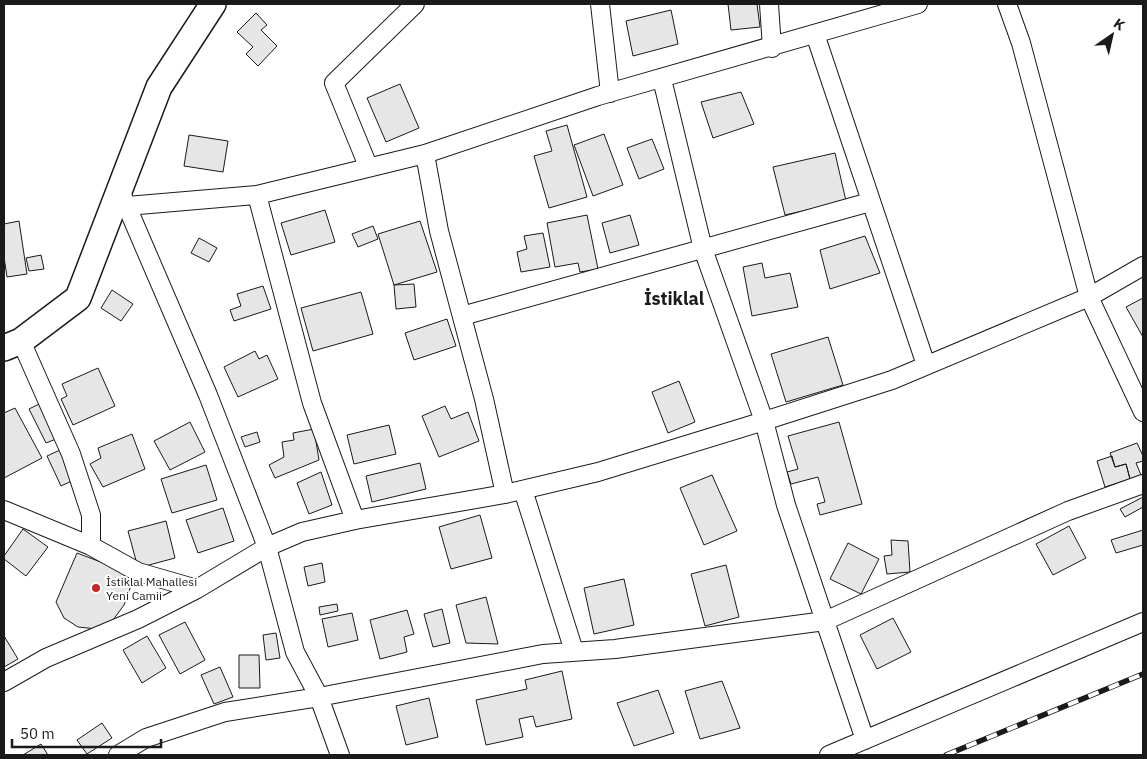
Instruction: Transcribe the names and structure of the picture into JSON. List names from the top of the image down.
{
  "districts": ["İstiklal"],
  "places": ["İstiklal Mahallesi Yeni Camii"],
  "scale_bar": "50 m",
  "north": "top right"
}
